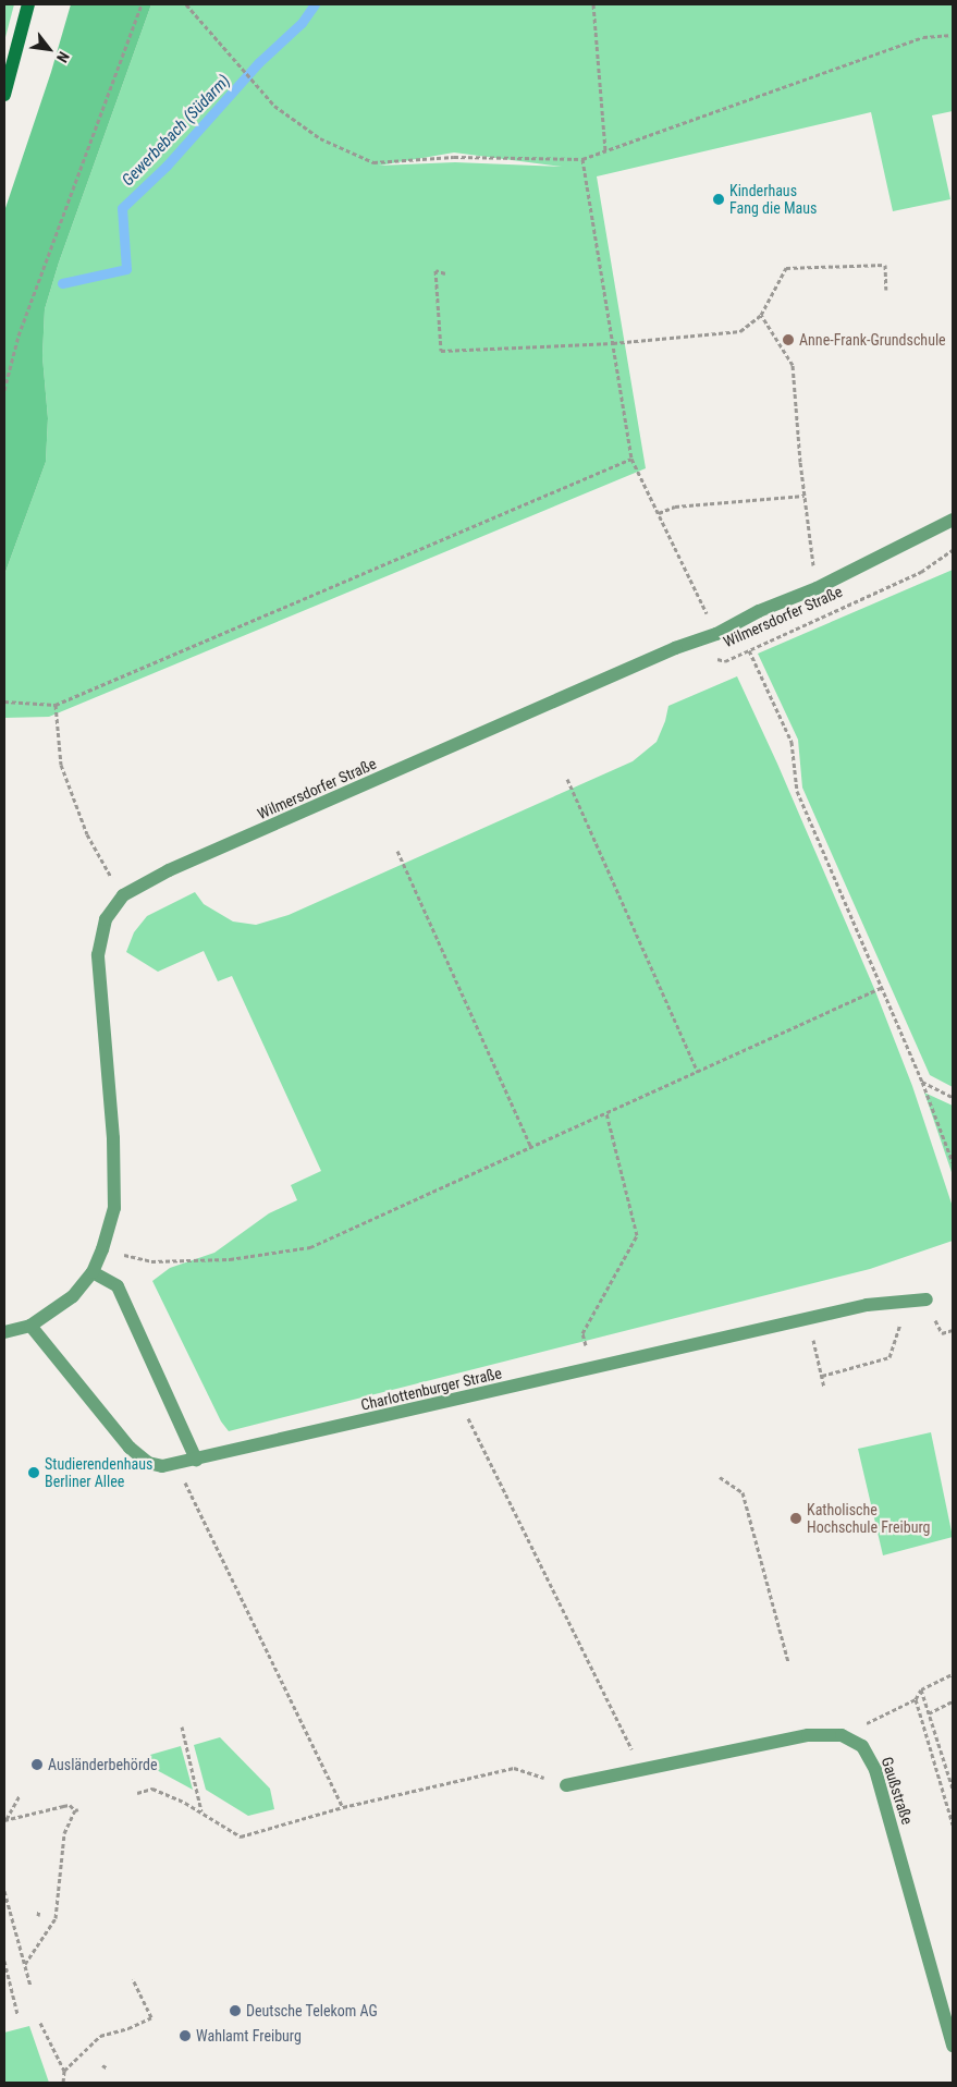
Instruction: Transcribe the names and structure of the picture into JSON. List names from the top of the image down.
{
  "streets": {
    "street": ["Wilmersdorfer Straße", "Charlottenburger Straße", "Gaußstraße"]
  },
  "crossings": [
    ["Wilmersdorfer Straße", "Charlottenburger Straße"]
  ],
  "water": ["Gewerbebach (Südarm)"],
  "places": [
    "Kinderhaus Fang die Maus",
    "Anne-Frank-Grundschule",
    "Studierendenhaus Berliner Allee",
    "Katholische Hochschule Freiburg",
    "Ausländerbehörde",
    "Deutsche Telekom AG",
    "Wahlamt Freiburg"
  ],
  "north": "bottom right"
}
